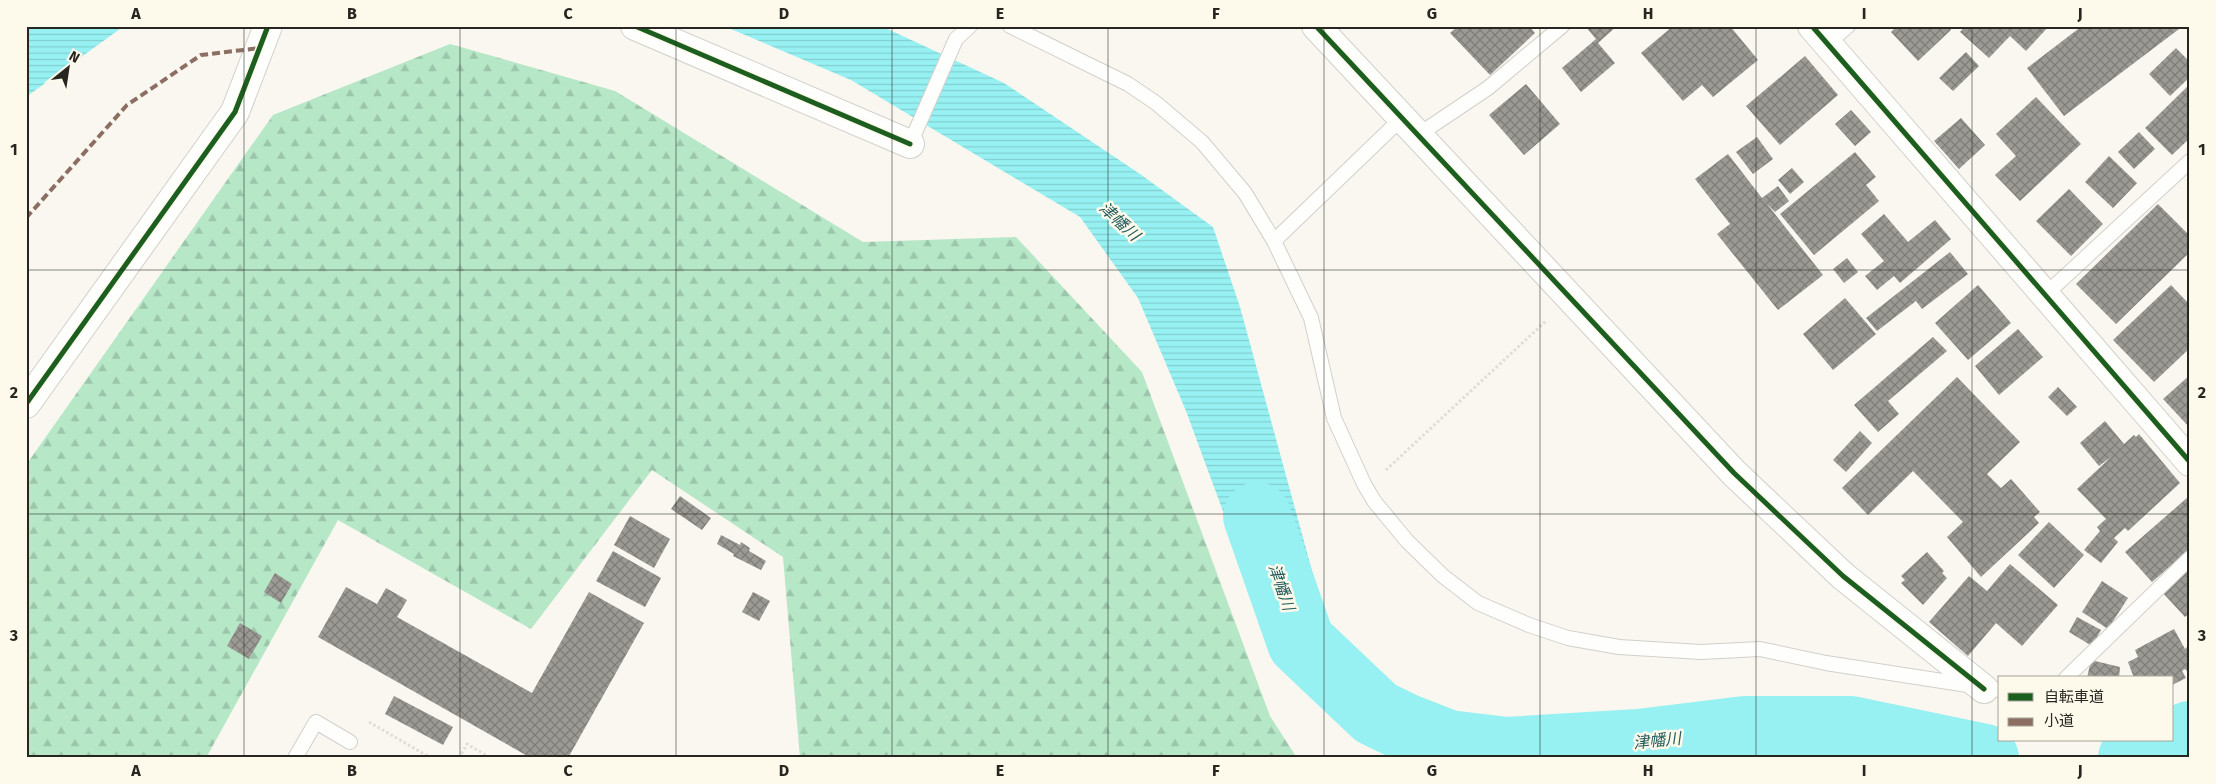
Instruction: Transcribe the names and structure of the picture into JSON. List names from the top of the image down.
{
  "water": ["津幡川"],
  "legend": ["自転車道", "小道"],
  "north": "top right",
  "grid": {
    "columns": [
      "A",
      "B",
      "C",
      "D",
      "E",
      "F",
      "G",
      "H",
      "I",
      "J"
    ],
    "rows": ["1", "2", "3"]
  }
}
